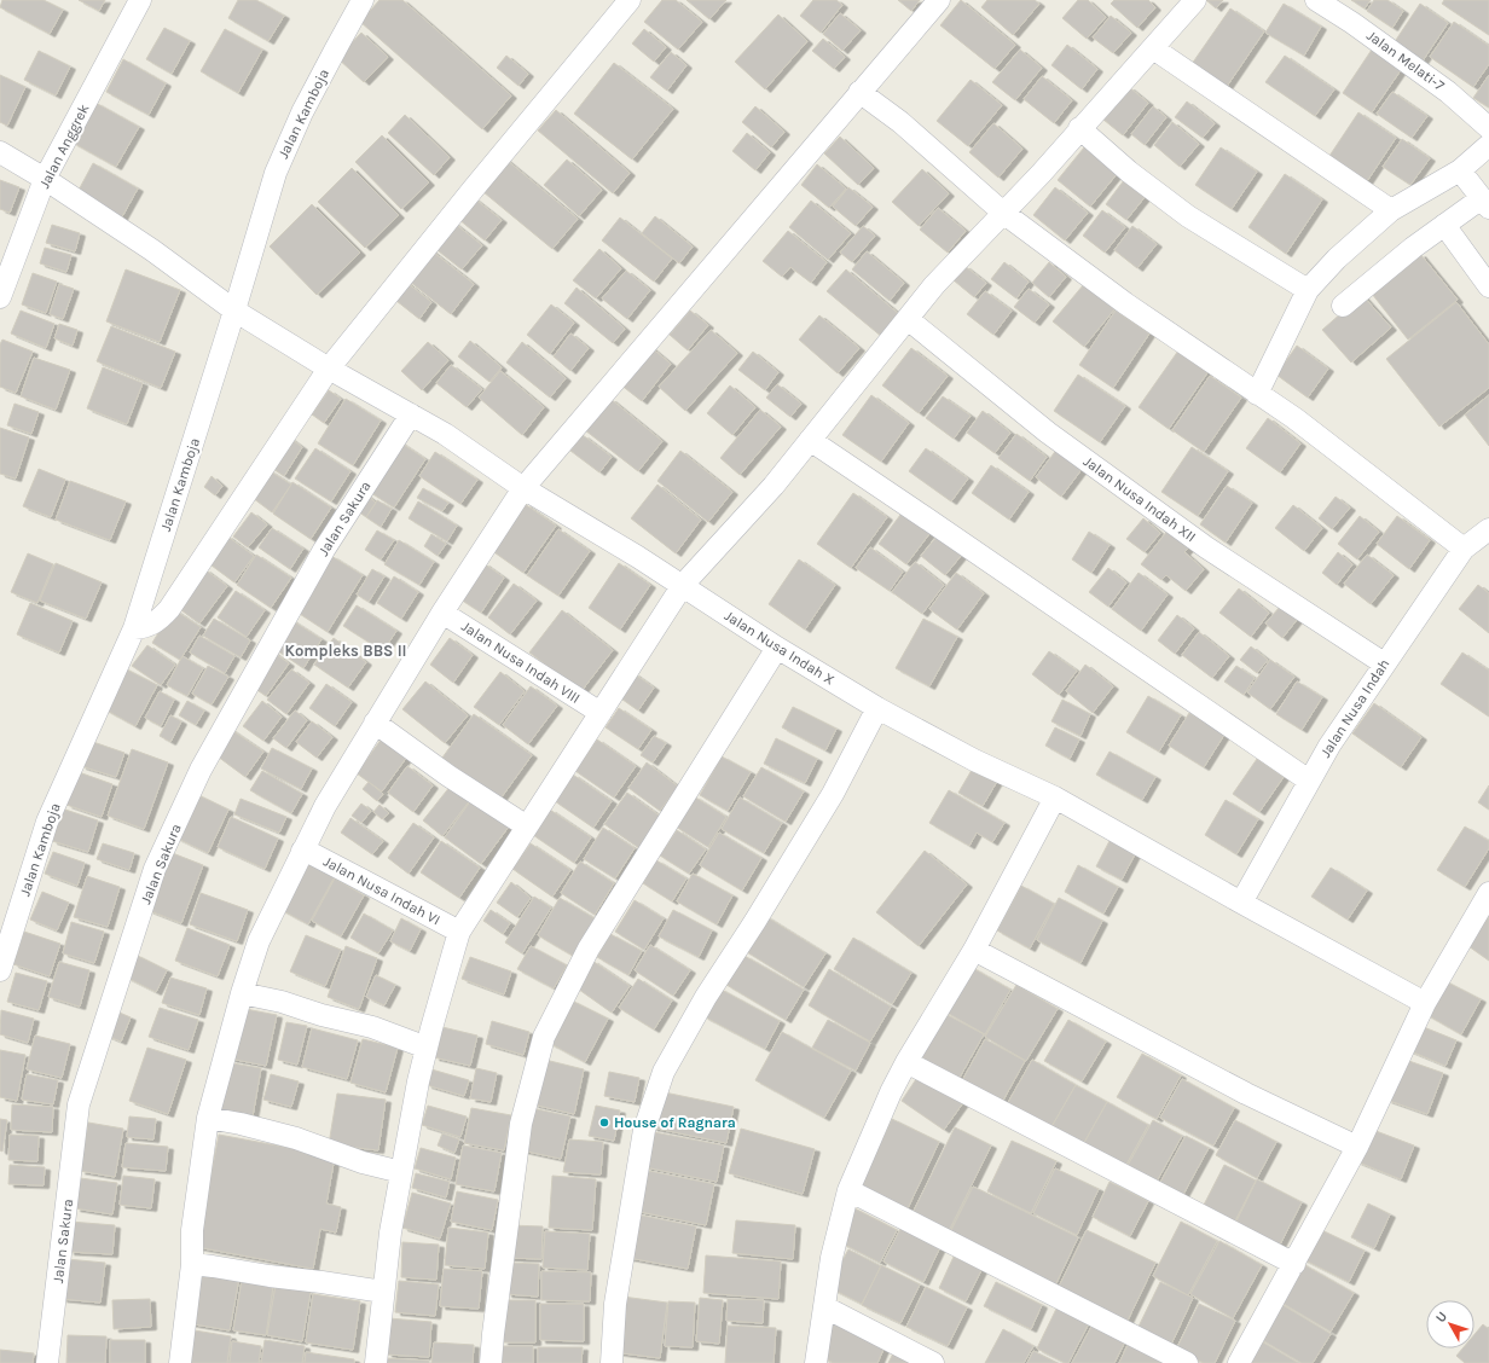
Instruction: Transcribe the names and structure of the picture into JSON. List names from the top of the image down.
{
  "streets": {
    "street": [
      "Jalan Melati-7",
      "Jalan Kamboja",
      "Jalan Anggrek",
      "Jalan Nusa Indah XII",
      "Jalan Sakura",
      "Jalan Nusa Indah X",
      "Jalan Nusa Indah VIII",
      "Jalan Nusa Indah",
      "Jalan Nusa Indah VI"
    ]
  },
  "crossings": [
    ["Jalan Kamboja", "Jalan Nusa Indah X"],
    ["Jalan Anggrek", "Jalan Nusa Indah X"],
    ["Jalan Nusa Indah XII", "Jalan Nusa Indah"],
    ["Jalan Sakura", "Jalan Nusa Indah X"],
    ["Jalan Nusa Indah X", "Jalan Nusa Indah"]
  ],
  "districts": ["Kompleks BBS II"],
  "places": ["House of Ragnara"],
  "north": "top left"
}
